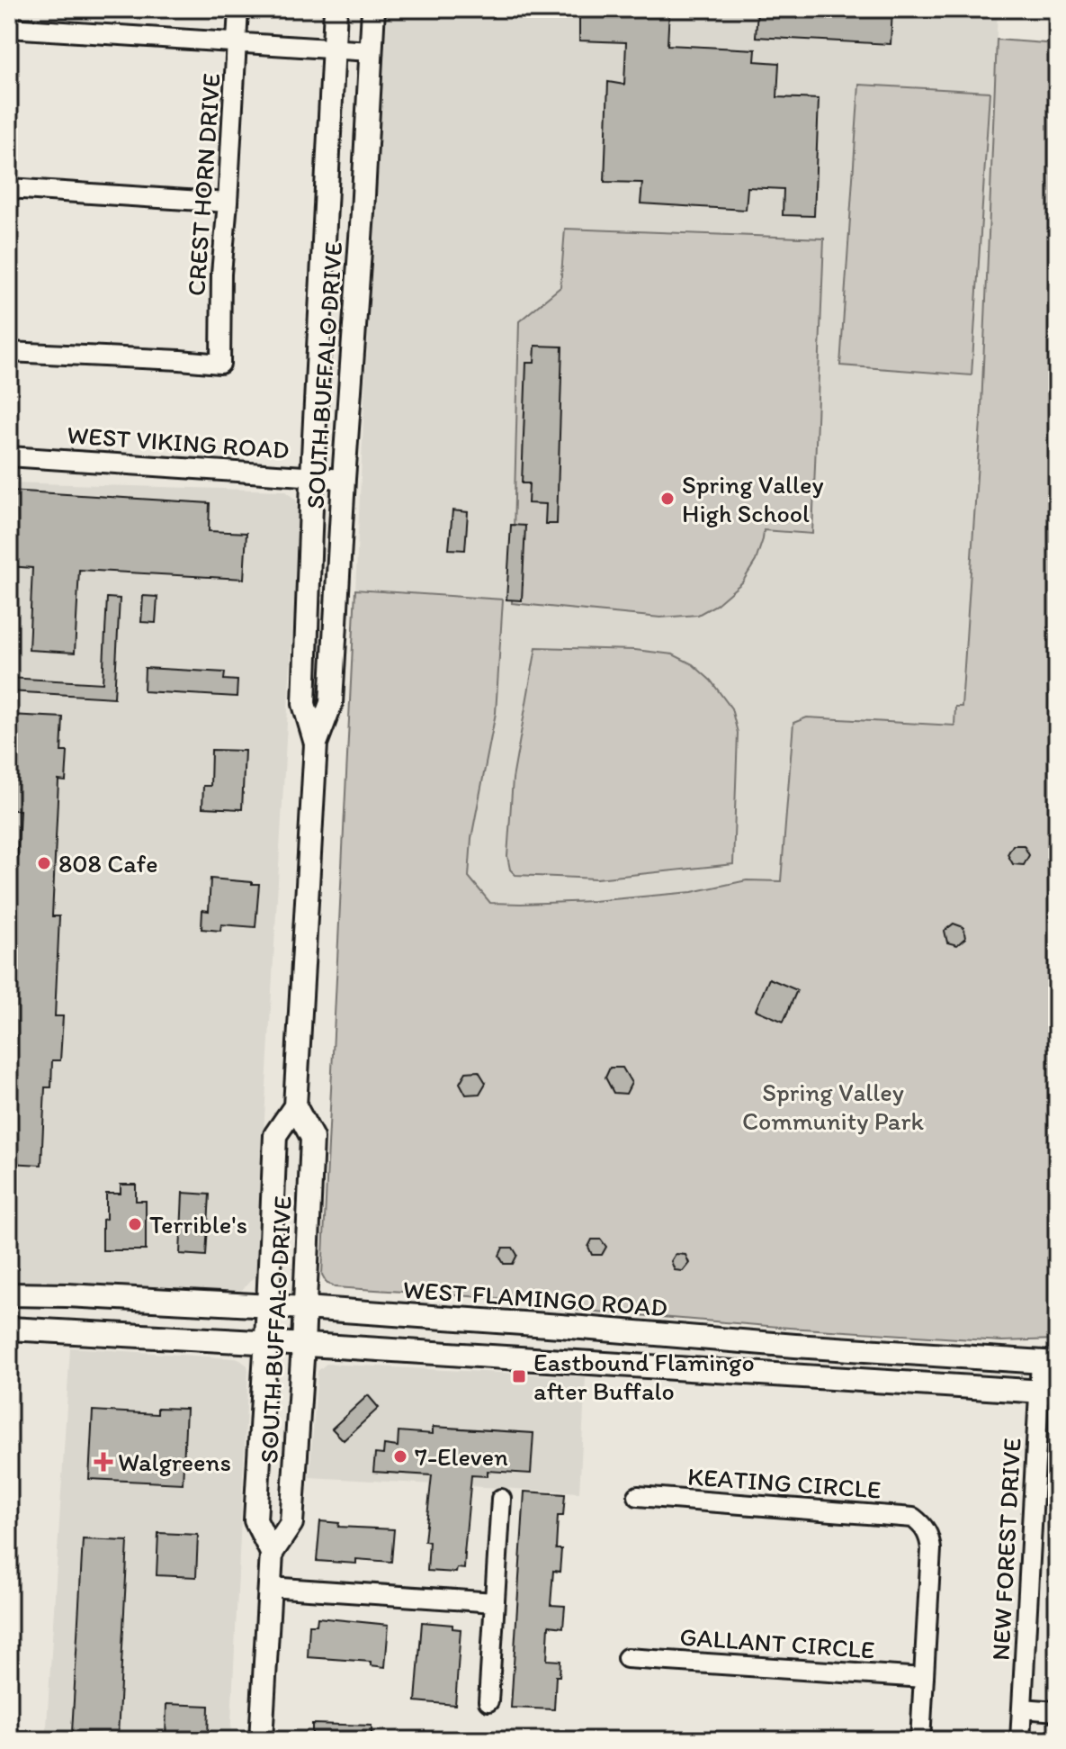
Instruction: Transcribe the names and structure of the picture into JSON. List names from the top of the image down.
{
  "streets": {
    "main road": ["SOUTH BUFFALO DRIVE", "WEST FLAMINGO ROAD"],
    "street": [
      "CREST HORN DRIVE",
      "WEST VIKING ROAD",
      "KEATING CIRCLE",
      "NEW FOREST DRIVE",
      "GALLANT CIRCLE"
    ]
  },
  "crossings": [
    ["SOUTH BUFFALO DRIVE", "WEST VIKING ROAD"],
    ["SOUTH BUFFALO DRIVE", "WEST FLAMINGO ROAD"],
    ["WEST FLAMINGO ROAD", "NEW FOREST DRIVE"],
    ["KEATING CIRCLE", "GALLANT CIRCLE"]
  ],
  "parks": ["Spring Valley Community Park"],
  "places": {
    "other": [
      "Spring Valley High School",
      "808 Cafe",
      "Terrible's",
      "7-Eleven"
    ],
    "transit": ["Eastbound Flamingo after Buffalo"],
    "health": ["Walgreens"]
  }
}
